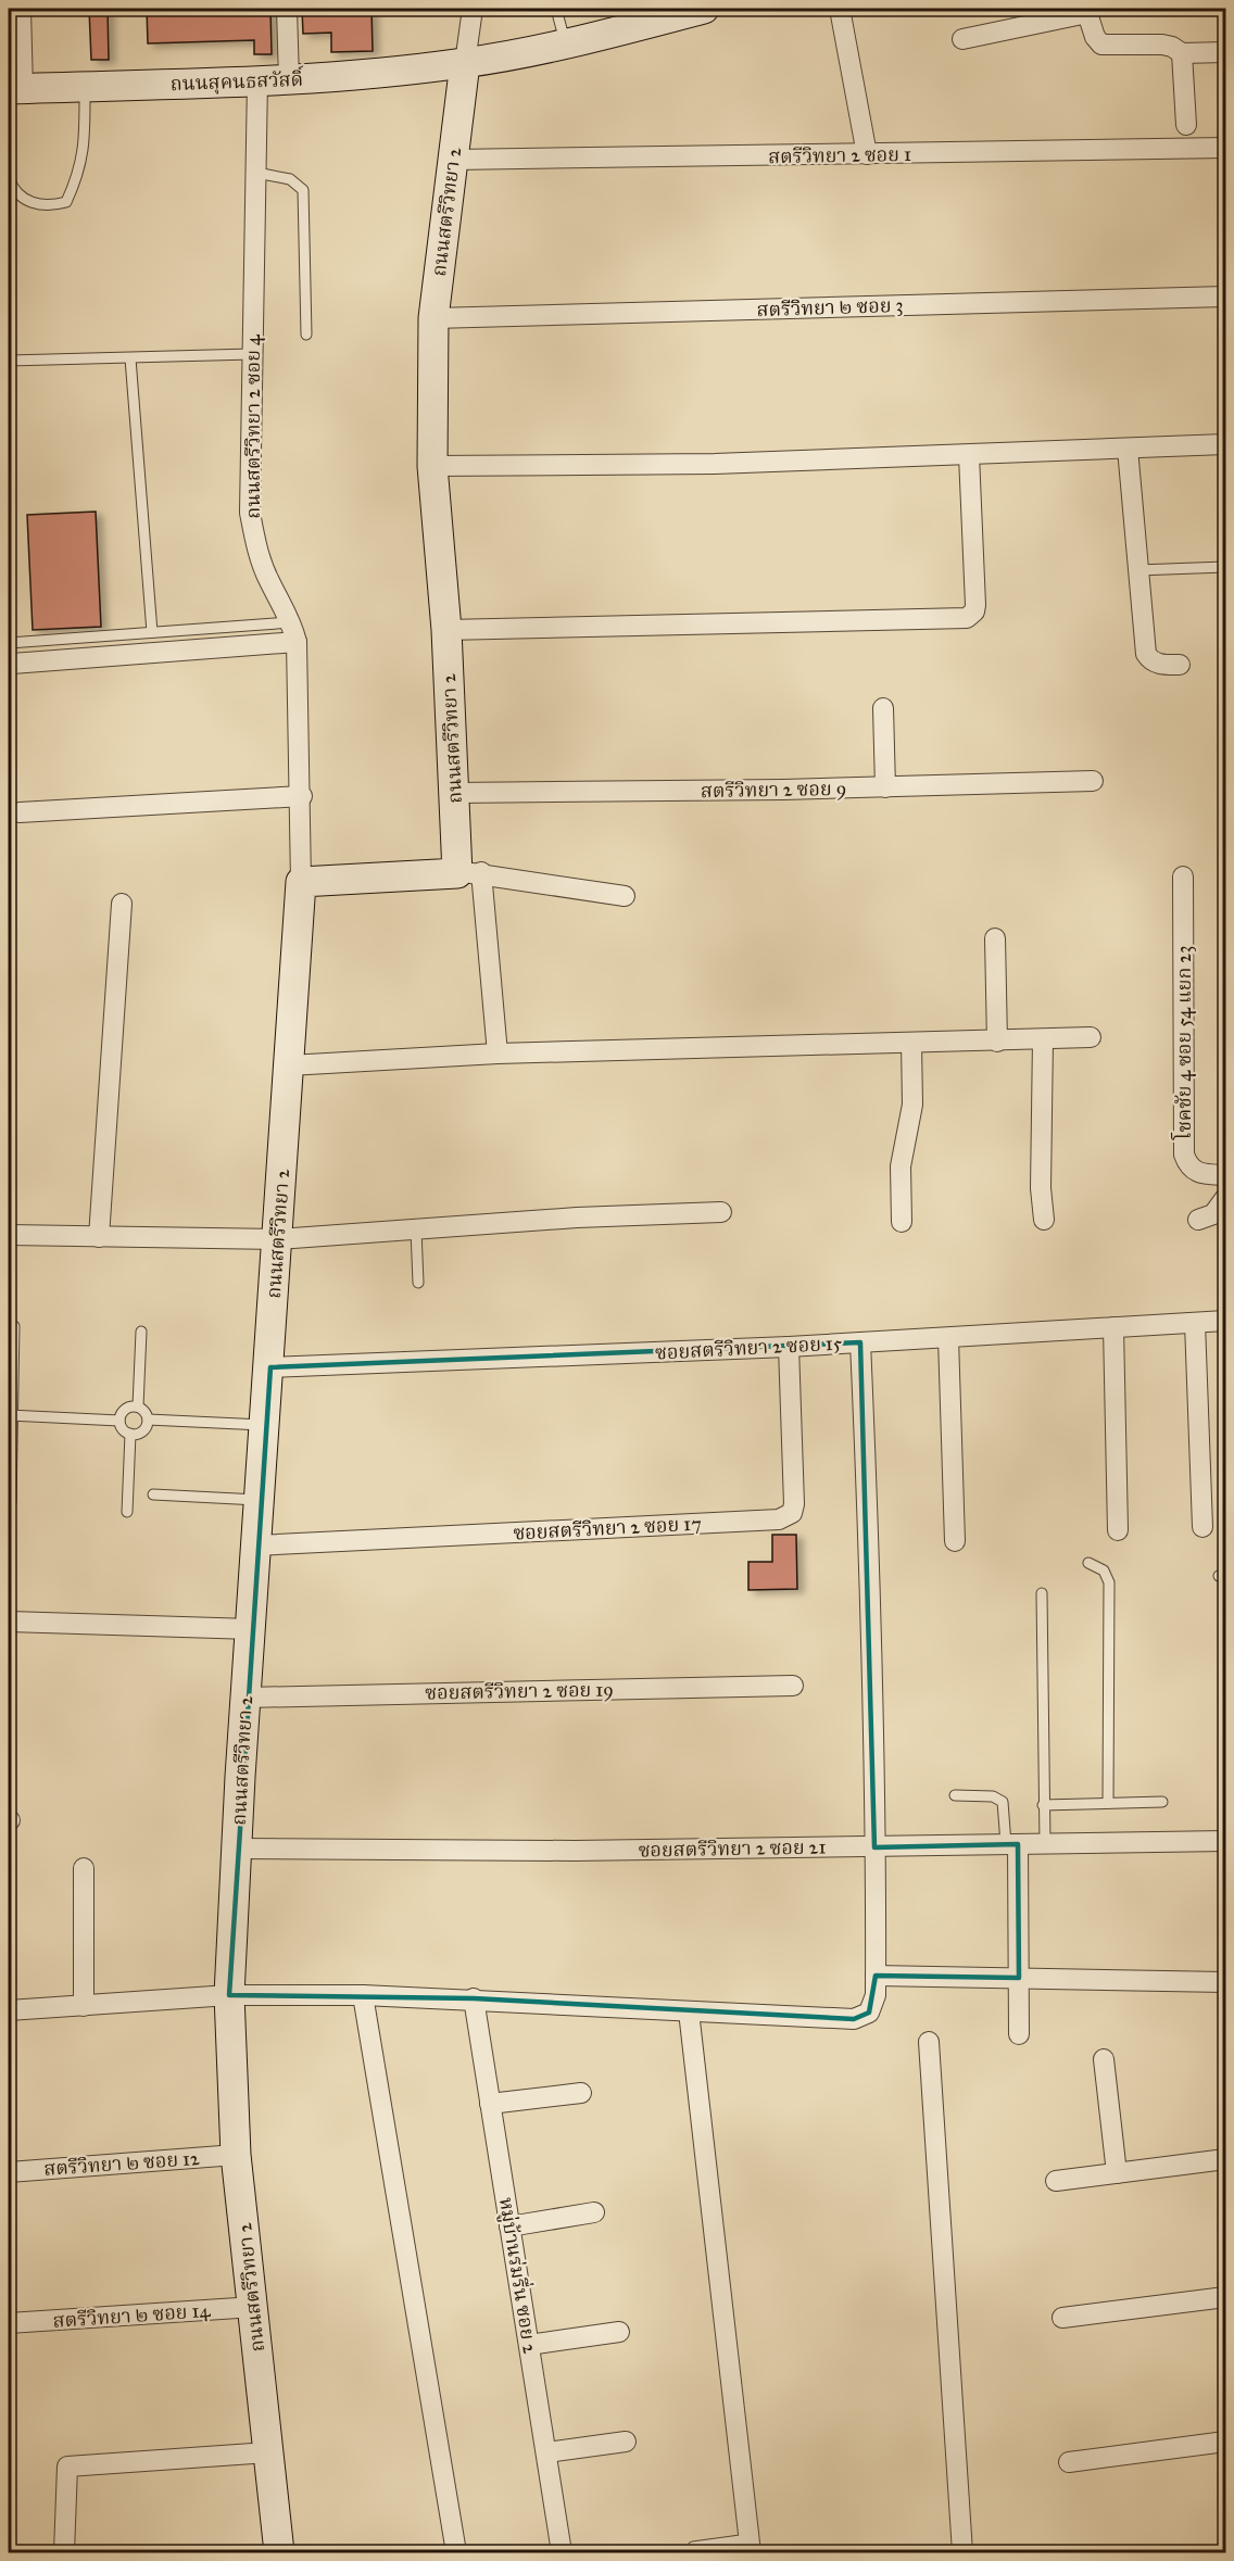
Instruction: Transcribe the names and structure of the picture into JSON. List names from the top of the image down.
{
  "streets": {
    "street": [
      "ถนนสุคนธสวัสดิ์",
      "สตรีวิทยา 2 ซอย 1",
      "ถนนสตรีวิทยา 2",
      "สตรีวิทยา ๒ ซอย 3",
      "ถนนสตรีวิทยา 2 ซอย 4",
      "สตรีวิทยา 2 ซอย 9",
      "โชคชัย 4 ซอย 54 แยก 23",
      "ซอยสตรีวิทยา 2 ซอย 15",
      "ซอยสตรีวิทยา 2 ซอย 17",
      "ซอยสตรีวิทยา 2 ซอย 19",
      "ซอยสตรีวิทยา 2 ซอย 21",
      "สตรีวิทยา ๒ ซอย 12",
      "หมู่บ้านร่มรื่น ซอย 2",
      "สตรีวิทยา ๒ ซอย 14"
    ]
  },
  "crossings": [
    ["ถนนสุคนธสวัสดิ์", "ถนนสตรีวิทยา 2"],
    ["ถนนสุคนธสวัสดิ์", "ถนนสตรีวิทยา 2 ซอย 4"],
    ["สตรีวิทยา 2 ซอย 1", "ถนนสตรีวิทยา 2"],
    ["ถนนสตรีวิทยา 2", "สตรีวิทยา ๒ ซอย 3"],
    ["ถนนสตรีวิทยา 2", "ถนนสตรีวิทยา 2 ซอย 4"],
    ["ถนนสตรีวิทยา 2", "สตรีวิทยา 2 ซอย 9"],
    ["ถนนสตรีวิทยา 2", "ซอยสตรีวิทยา 2 ซอย 15"],
    ["ถนนสตรีวิทยา 2", "ซอยสตรีวิทยา 2 ซอย 17"],
    ["ถนนสตรีวิทยา 2", "ซอยสตรีวิทยา 2 ซอย 19"],
    ["ถนนสตรีวิทยา 2", "ซอยสตรีวิทยา 2 ซอย 21"],
    ["ถนนสตรีวิทยา 2", "สตรีวิทยา ๒ ซอย 12"],
    ["ถนนสตรีวิทยา 2", "สตรีวิทยา ๒ ซอย 14"],
    ["ซอยสตรีวิทยา 2 ซอย 15", "ซอยสตรีวิทยา 2 ซอย 17"]
  ]
}
